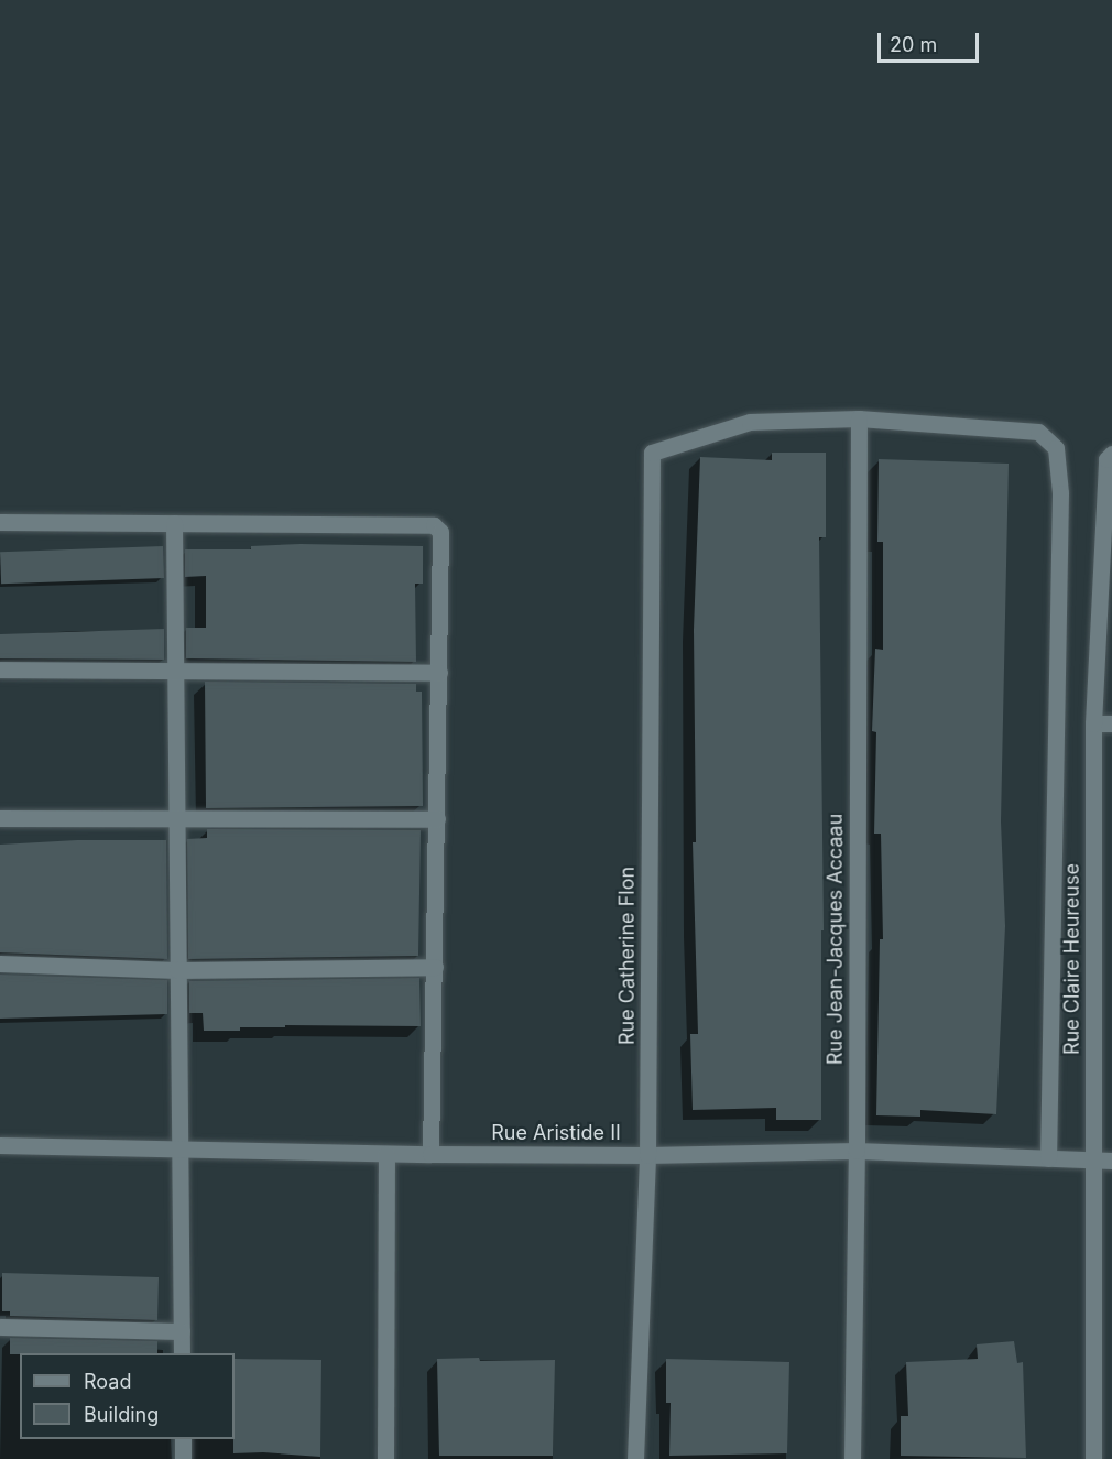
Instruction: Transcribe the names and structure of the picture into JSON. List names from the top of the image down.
{
  "streets": {
    "street": [
      "Rue Jean-Jacques Accaau",
      "Rue Catherine Flon",
      "Rue Claire Heureuse",
      "Rue Aristide II"
    ]
  },
  "crossings": [
    ["Rue Jean-Jacques Accaau", "Rue Catherine Flon"],
    ["Rue Jean-Jacques Accaau", "Rue Aristide II"],
    ["Rue Catherine Flon", "Rue Aristide II"],
    ["Rue Claire Heureuse", "Rue Aristide II"]
  ],
  "legend": ["Road", "Building"],
  "scale_bar": "20 m"
}
